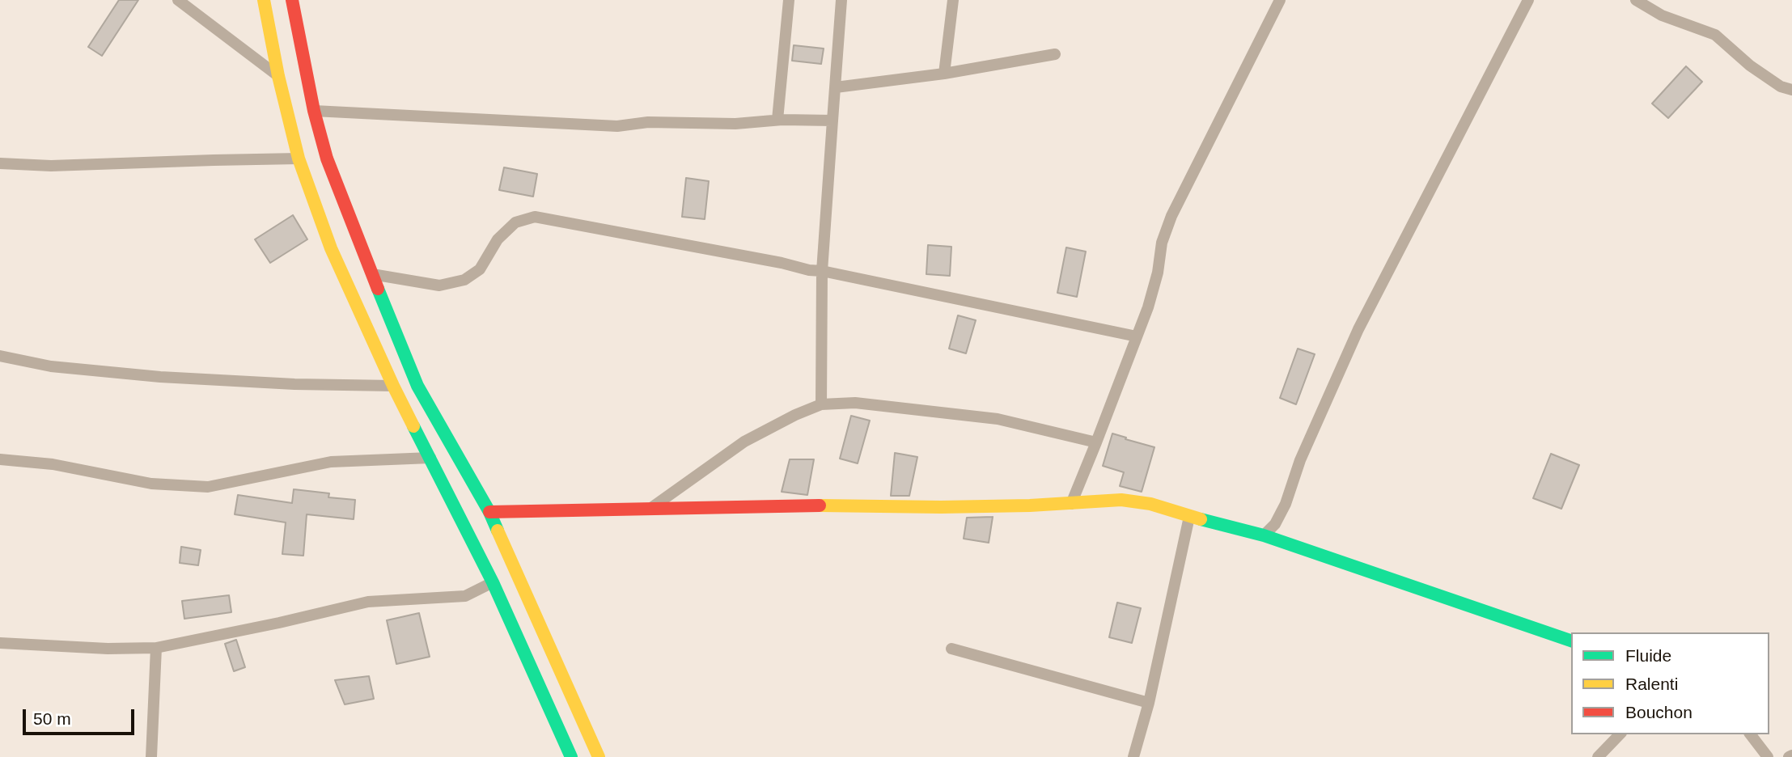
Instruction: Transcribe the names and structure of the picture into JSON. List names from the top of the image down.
{
  "legend": ["Fluide", "Ralenti", "Bouchon"],
  "scale_bar": "50 m"
}
